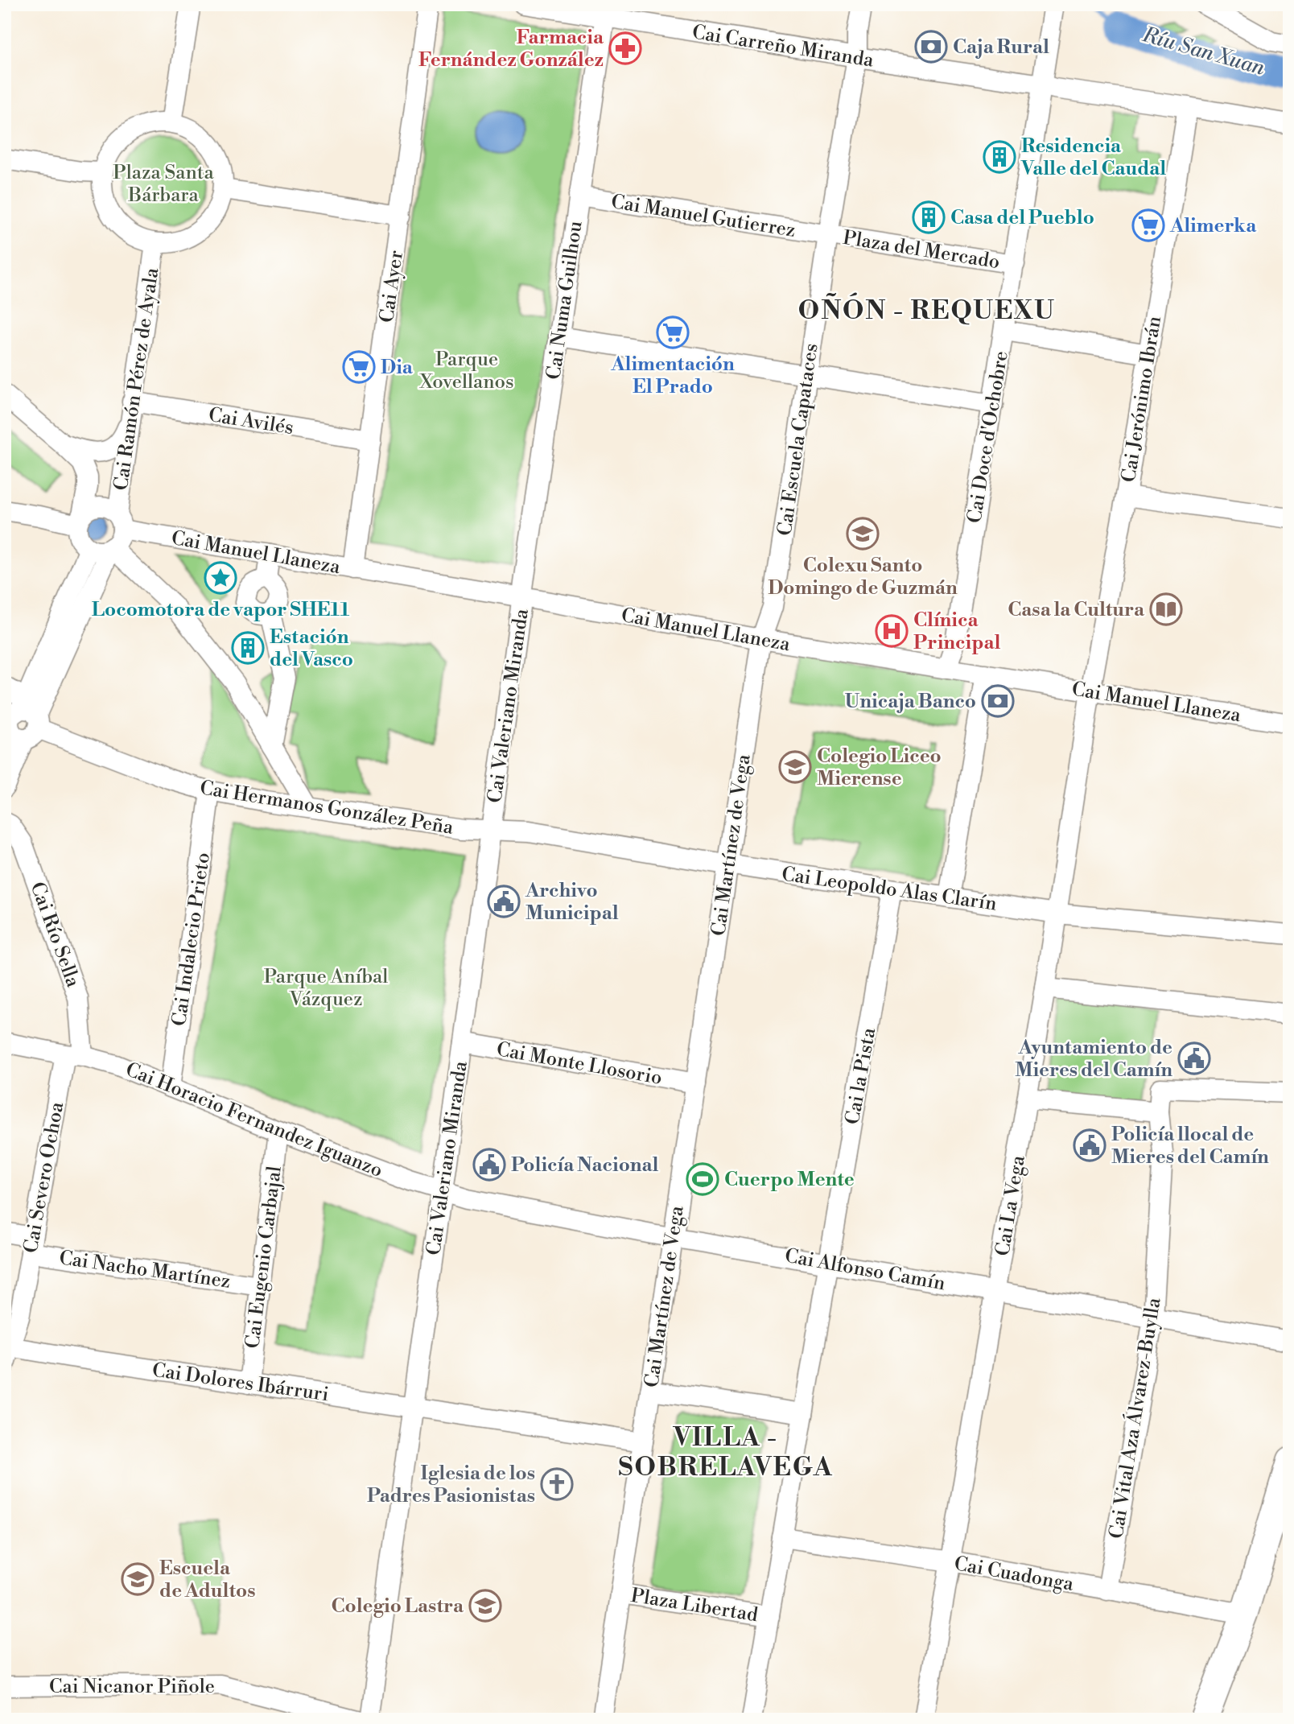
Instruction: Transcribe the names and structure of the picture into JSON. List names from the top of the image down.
{
  "streets": {
    "street": [
      "Cai Carreño Miranda",
      "Cai Manuel Gutierrez",
      "Plaza del Mercado",
      "Cai Ayer",
      "Cai Numa Guilhou",
      "Cai Ramón Pérez de Ayala",
      "Cai Jerónimo Ibrán",
      "Cai Avilés",
      "Cai Doce d'Ochobre",
      "Cai Escuela Capataces",
      "Cai Manuel Llaneza",
      "Cai Valeriano Miranda",
      "Cai Hermanos González Peña",
      "Cai Martínez de Vega",
      "Cai Leopoldo Alas Clarín",
      "Cai Río Sella",
      "Cai Indalecio Prieto",
      "Cai Monte Llosorio",
      "Cai la Pista",
      "Cai Horacio Fernandez Iguanzo",
      "Cai Severo Ochoa",
      "Cai La Vega",
      "Cai Eugenio Carbajal",
      "Cai Nacho Martínez",
      "Cai Alfonso Camín",
      "Cai Dolores Ibárruri",
      "Cai Vital Aza Álvarez-Buylla",
      "Cai Cuadonga",
      "Plaza Libertad",
      "Cai Nicanor Piñole"
    ]
  },
  "crossings": [
    ["Cai Carreño Miranda", "Cai Numa Guilhou"],
    ["Cai Carreño Miranda", "Cai Jerónimo Ibrán"],
    ["Cai Carreño Miranda", "Cai Doce d'Ochobre"],
    ["Cai Carreño Miranda", "Cai Escuela Capataces"],
    ["Cai Manuel Gutierrez", "Plaza del Mercado"],
    ["Cai Manuel Gutierrez", "Cai Numa Guilhou"],
    ["Cai Manuel Gutierrez", "Cai Escuela Capataces"],
    ["Plaza del Mercado", "Cai Doce d'Ochobre"],
    ["Plaza del Mercado", "Cai Escuela Capataces"],
    ["Cai Ayer", "Cai Avilés"],
    ["Cai Ayer", "Cai Manuel Llaneza"],
    ["Cai Numa Guilhou", "Cai Manuel Llaneza"],
    ["Cai Numa Guilhou", "Cai Valeriano Miranda"],
    ["Cai Ramón Pérez de Ayala", "Cai Avilés"],
    ["Cai Ramón Pérez de Ayala", "Cai Manuel Llaneza"],
    ["Cai Jerónimo Ibrán", "Cai Manuel Llaneza"],
    ["Cai Jerónimo Ibrán", "Cai La Vega"],
    ["Cai Doce d'Ochobre", "Cai Manuel Llaneza"],
    ["Cai Escuela Capataces", "Cai Manuel Llaneza"],
    ["Cai Escuela Capataces", "Cai Martínez de Vega"],
    ["Cai Manuel Llaneza", "Cai Valeriano Miranda"],
    ["Cai Manuel Llaneza", "Cai Martínez de Vega"],
    ["Cai Manuel Llaneza", "Cai La Vega"],
    ["Cai Valeriano Miranda", "Cai Hermanos González Peña"],
    ["Cai Valeriano Miranda", "Cai Leopoldo Alas Clarín"],
    ["Cai Valeriano Miranda", "Cai Monte Llosorio"],
    ["Cai Valeriano Miranda", "Cai Horacio Fernandez Iguanzo"],
    ["Cai Valeriano Miranda", "Cai Alfonso Camín"],
    ["Cai Valeriano Miranda", "Cai Dolores Ibárruri"],
    ["Cai Hermanos González Peña", "Cai Leopoldo Alas Clarín"],
    ["Cai Hermanos González Peña", "Cai Indalecio Prieto"],
    ["Cai Martínez de Vega", "Cai Leopoldo Alas Clarín"],
    ["Cai Martínez de Vega", "Cai Monte Llosorio"],
    ["Cai Martínez de Vega", "Cai Alfonso Camín"],
    ["Cai Martínez de Vega", "Cai Dolores Ibárruri"],
    ["Cai Martínez de Vega", "Plaza Libertad"],
    ["Cai Leopoldo Alas Clarín", "Cai la Pista"],
    ["Cai Leopoldo Alas Clarín", "Cai La Vega"],
    ["Cai Río Sella", "Cai Horacio Fernandez Iguanzo"],
    ["Cai Río Sella", "Cai Severo Ochoa"],
    ["Cai Indalecio Prieto", "Cai Horacio Fernandez Iguanzo"],
    ["Cai la Pista", "Cai Alfonso Camín"],
    ["Cai la Pista", "Cai Cuadonga"],
    ["Cai la Pista", "Plaza Libertad"],
    ["Cai Horacio Fernandez Iguanzo", "Cai Severo Ochoa"],
    ["Cai Horacio Fernandez Iguanzo", "Cai Eugenio Carbajal"],
    ["Cai Horacio Fernandez Iguanzo", "Cai Alfonso Camín"],
    ["Cai Severo Ochoa", "Cai Nacho Martínez"],
    ["Cai Severo Ochoa", "Cai Dolores Ibárruri"],
    ["Cai La Vega", "Cai Alfonso Camín"],
    ["Cai La Vega", "Cai Cuadonga"],
    ["Cai Eugenio Carbajal", "Cai Nacho Martínez"],
    ["Cai Eugenio Carbajal", "Cai Dolores Ibárruri"],
    ["Cai Alfonso Camín", "Cai Vital Aza Álvarez-Buylla"],
    ["Cai Vital Aza Álvarez-Buylla", "Cai Cuadonga"]
  ],
  "districts": ["OÑÓN - REQUEXU", "VILLA - SOBRELAVEGA"],
  "water": ["Ríu San Xuan"],
  "parks": ["Plaza Santa Bárbara", "Parque Xovellanos", "Parque Aníbal Vázquez"],
  "places": {
    "bank": ["Caja Rural", "Unicaja Banco"],
    "pharmacy": ["Farmacia Fernández González"],
    "building": ["Residencia Valle del Caudal", "Casa del Pueblo", "Estación del Vasco"],
    "supermarket": ["Alimerka", "Alimentación El Prado", "Dia"],
    "school or university": [
      "Colexu Santo Domingo de Guzmán",
      "Colegio Liceo Mierense",
      "Escuela de Adultos",
      "Colegio Lastra"
    ],
    "place": ["Locomotora de vapor SHE11"],
    "library": ["Casa la Cultura"],
    "hospital": ["Clínica Principal"],
    "public building": [
      "Archivo Municipal",
      "Ayuntamiento de Mieres del Camín",
      "Policía llocal de Mieres del Camín",
      "Policía Nacional"
    ],
    "sports": ["Cuerpo Mente"],
    "church": ["Iglesia de los Padres Pasionistas"]
  }
}
